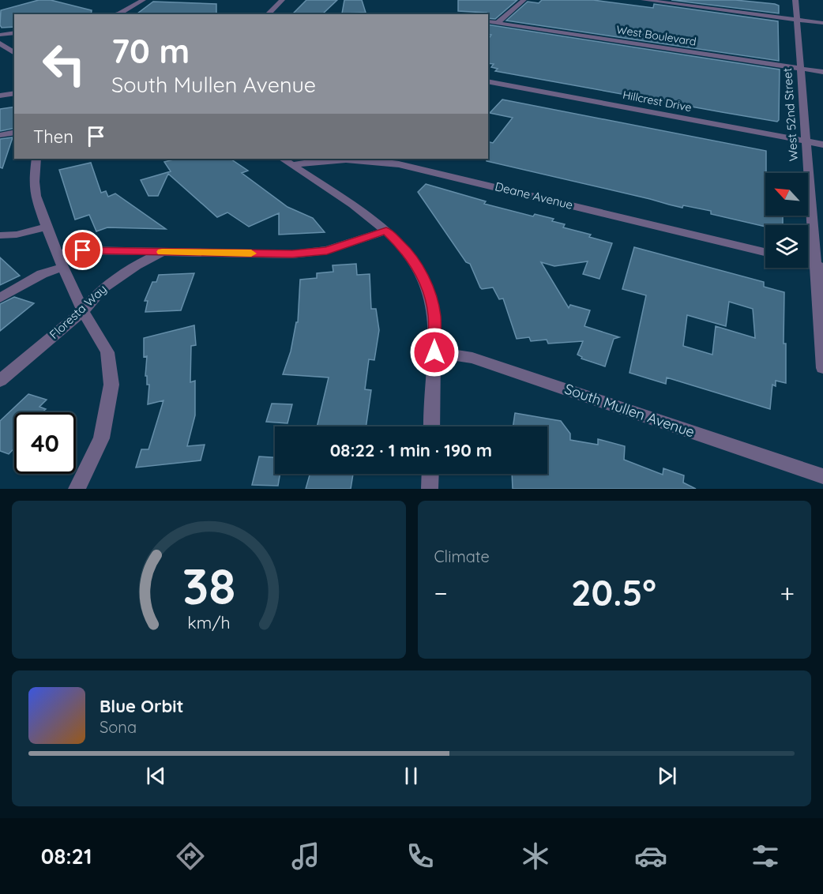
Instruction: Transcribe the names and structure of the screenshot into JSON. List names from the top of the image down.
{
  "streets": {
    "street": [
      "West Boulevard",
      "Hillcrest Drive",
      "West 52nd Street",
      "Deane Avenue",
      "Floresta Way",
      "South Mullen Avenue"
    ]
  },
  "crossings": [
    ["West Boulevard", "West 52nd Street"],
    ["Hillcrest Drive", "West 52nd Street"]
  ],
  "north": "top left",
  "page": {
    "turn": ["70 m", "South Mullen Avenue"],
    "then": "Then",
    "limit": "40",
    "trip": "08:22 · 1 min · 190 m",
    "tile": "Climate",
    "heat": ["−", "20.5°", "+"],
    "song": ["Blue Orbit", "Sona"],
    "tabs": "08:21",
    "gauge": ["38", "km/h"]
  }
}
